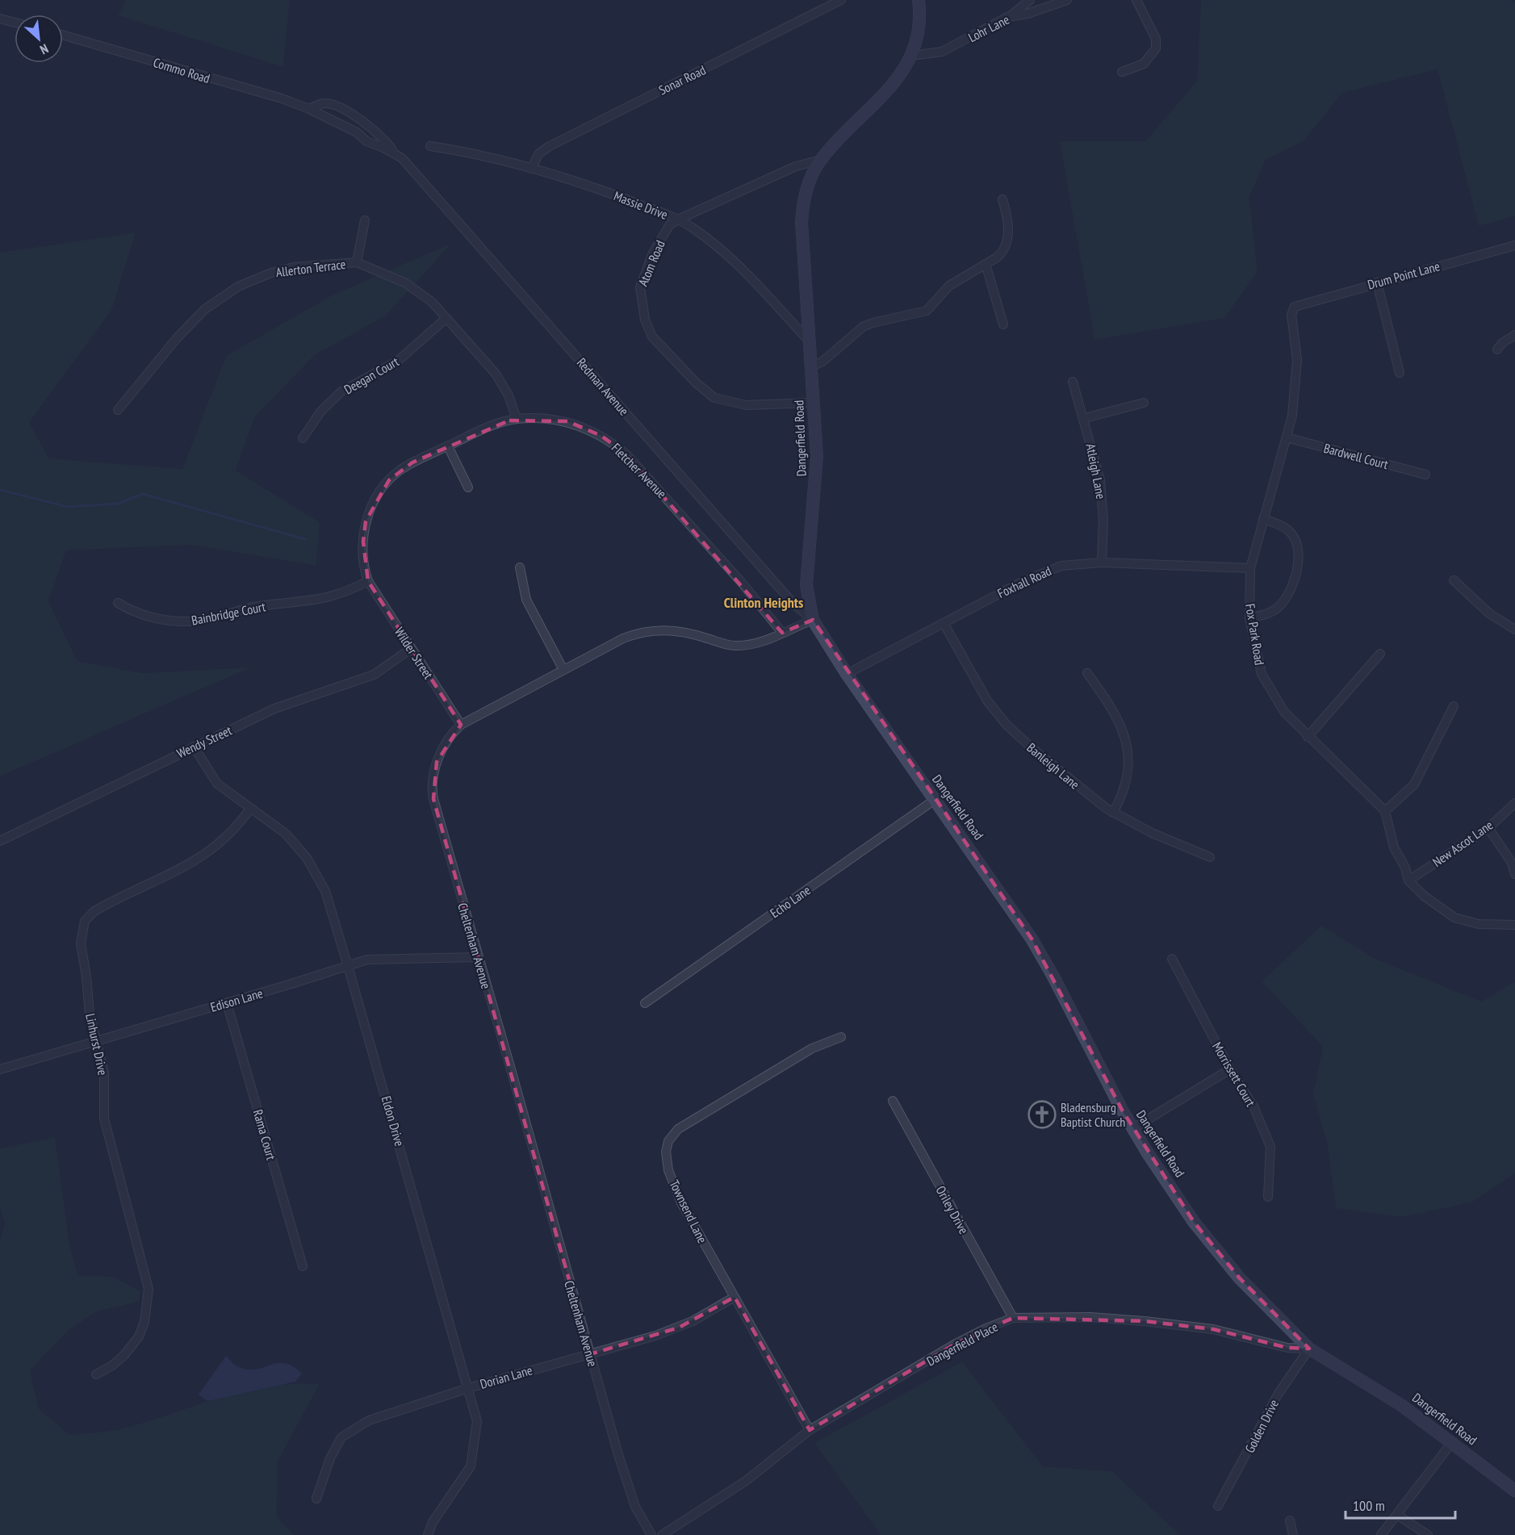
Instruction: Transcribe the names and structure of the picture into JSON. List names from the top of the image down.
{
  "streets": {
    "street": [
      "Lohr Lane",
      "Commo Road",
      "Sonar Road",
      "Massie Drive",
      "Atom Road",
      "Allerton Terrace",
      "Drum Point Lane",
      "Deegan Court",
      "Redman Avenue",
      "Dangerfield Road",
      "Bardwell Court",
      "Fletcher Avenue",
      "Atleigh Lane",
      "Foxhall Road",
      "Bainbridge Court",
      "Fox Park Road",
      "Wilder Street",
      "Wendy Street",
      "Banleigh Lane",
      "New Ascot Lane",
      "Echo Lane",
      "Cheltenham Avenue",
      "Edison Lane",
      "Linhurst Drive",
      "Morrissett Court",
      "Eldon Drive",
      "Rama Court",
      "Oriley Drive",
      "Townsend Lane",
      "Dangerfield Place",
      "Dorian Lane",
      "Golden Drive"
    ]
  },
  "crossings": [
    ["Lohr Lane", "Dangerfield Road"],
    ["Commo Road", "Redman Avenue"],
    ["Sonar Road", "Massie Drive"],
    ["Massie Drive", "Atom Road"],
    ["Massie Drive", "Dangerfield Road"],
    ["Atom Road", "Dangerfield Road"],
    ["Allerton Terrace", "Deegan Court"],
    ["Allerton Terrace", "Fletcher Avenue"],
    ["Drum Point Lane", "Fox Park Road"],
    ["Redman Avenue", "Dangerfield Road"],
    ["Redman Avenue", "Cheltenham Avenue"],
    ["Dangerfield Road", "Foxhall Road"],
    ["Dangerfield Road", "Echo Lane"],
    ["Dangerfield Road", "Cheltenham Avenue"],
    ["Dangerfield Road", "Dangerfield Place"],
    ["Dangerfield Road", "Golden Drive"],
    ["Bardwell Court", "Fox Park Road"],
    ["Fletcher Avenue", "Bainbridge Court"],
    ["Fletcher Avenue", "Wilder Street"],
    ["Fletcher Avenue", "Cheltenham Avenue"],
    ["Atleigh Lane", "Foxhall Road"],
    ["Foxhall Road", "Fox Park Road"],
    ["Foxhall Road", "Banleigh Lane"],
    ["Bainbridge Court", "Wilder Street"],
    ["Wilder Street", "Wendy Street"],
    ["Wilder Street", "Cheltenham Avenue"],
    ["Wendy Street", "Eldon Drive"],
    ["Cheltenham Avenue", "Edison Lane"],
    ["Cheltenham Avenue", "Dorian Lane"],
    ["Edison Lane", "Linhurst Drive"],
    ["Edison Lane", "Eldon Drive"],
    ["Edison Lane", "Rama Court"],
    ["Linhurst Drive", "Eldon Drive"],
    ["Eldon Drive", "Dorian Lane"],
    ["Oriley Drive", "Dangerfield Place"],
    ["Townsend Lane", "Dangerfield Place"],
    ["Townsend Lane", "Dorian Lane"],
    ["Dangerfield Place", "Golden Drive"]
  ],
  "districts": ["Clinton Heights"],
  "places": {
    "church": ["Bladensburg Baptist Church"]
  },
  "scale_bar": "100 m",
  "north": "bottom right"
}
